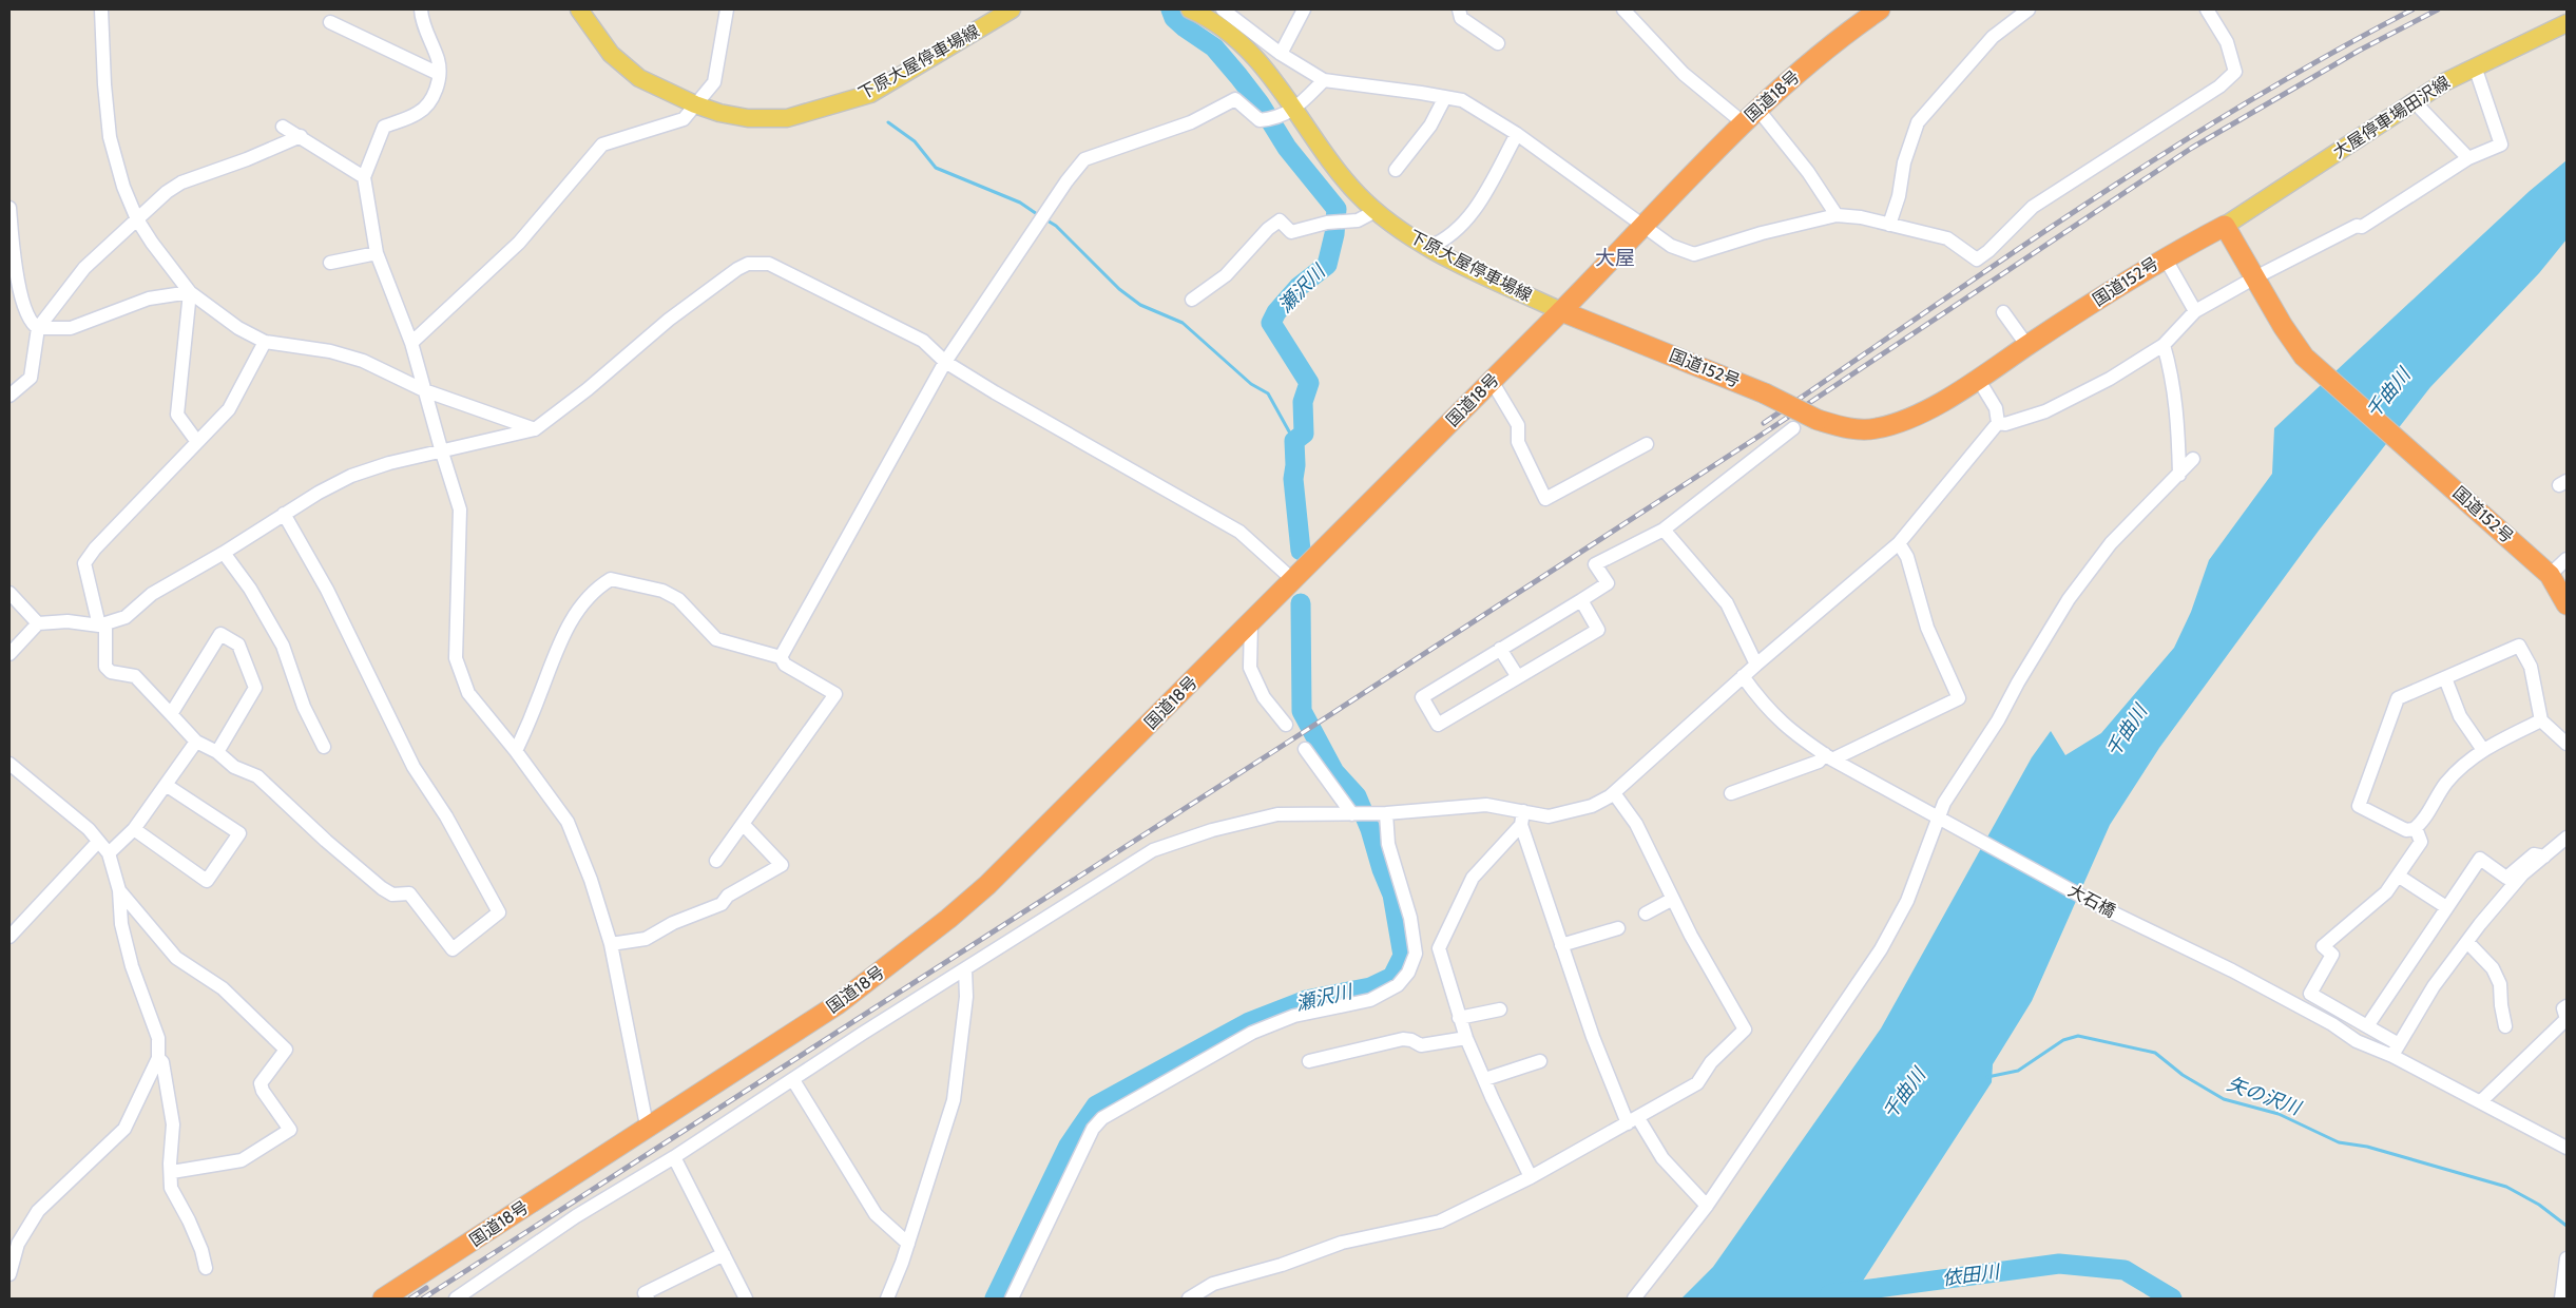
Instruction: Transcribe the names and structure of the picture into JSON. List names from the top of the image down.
{
  "streets": {
    "highway": ["国道18号", "国道152号"],
    "main road": ["下原大屋停車場線", "大屋停車場田沢線"],
    "street": ["大石橋"]
  },
  "crossings": [
    ["下原大屋停車場線", "国道18号"],
    ["下原大屋停車場線", "国道152号"],
    ["国道18号", "国道152号"],
    ["大屋停車場田沢線", "国道152号"]
  ],
  "districts": ["大屋"],
  "water": [
    "瀬沢川",
    "千曲川",
    "矢の沢川",
    "依田川"
  ]
}
